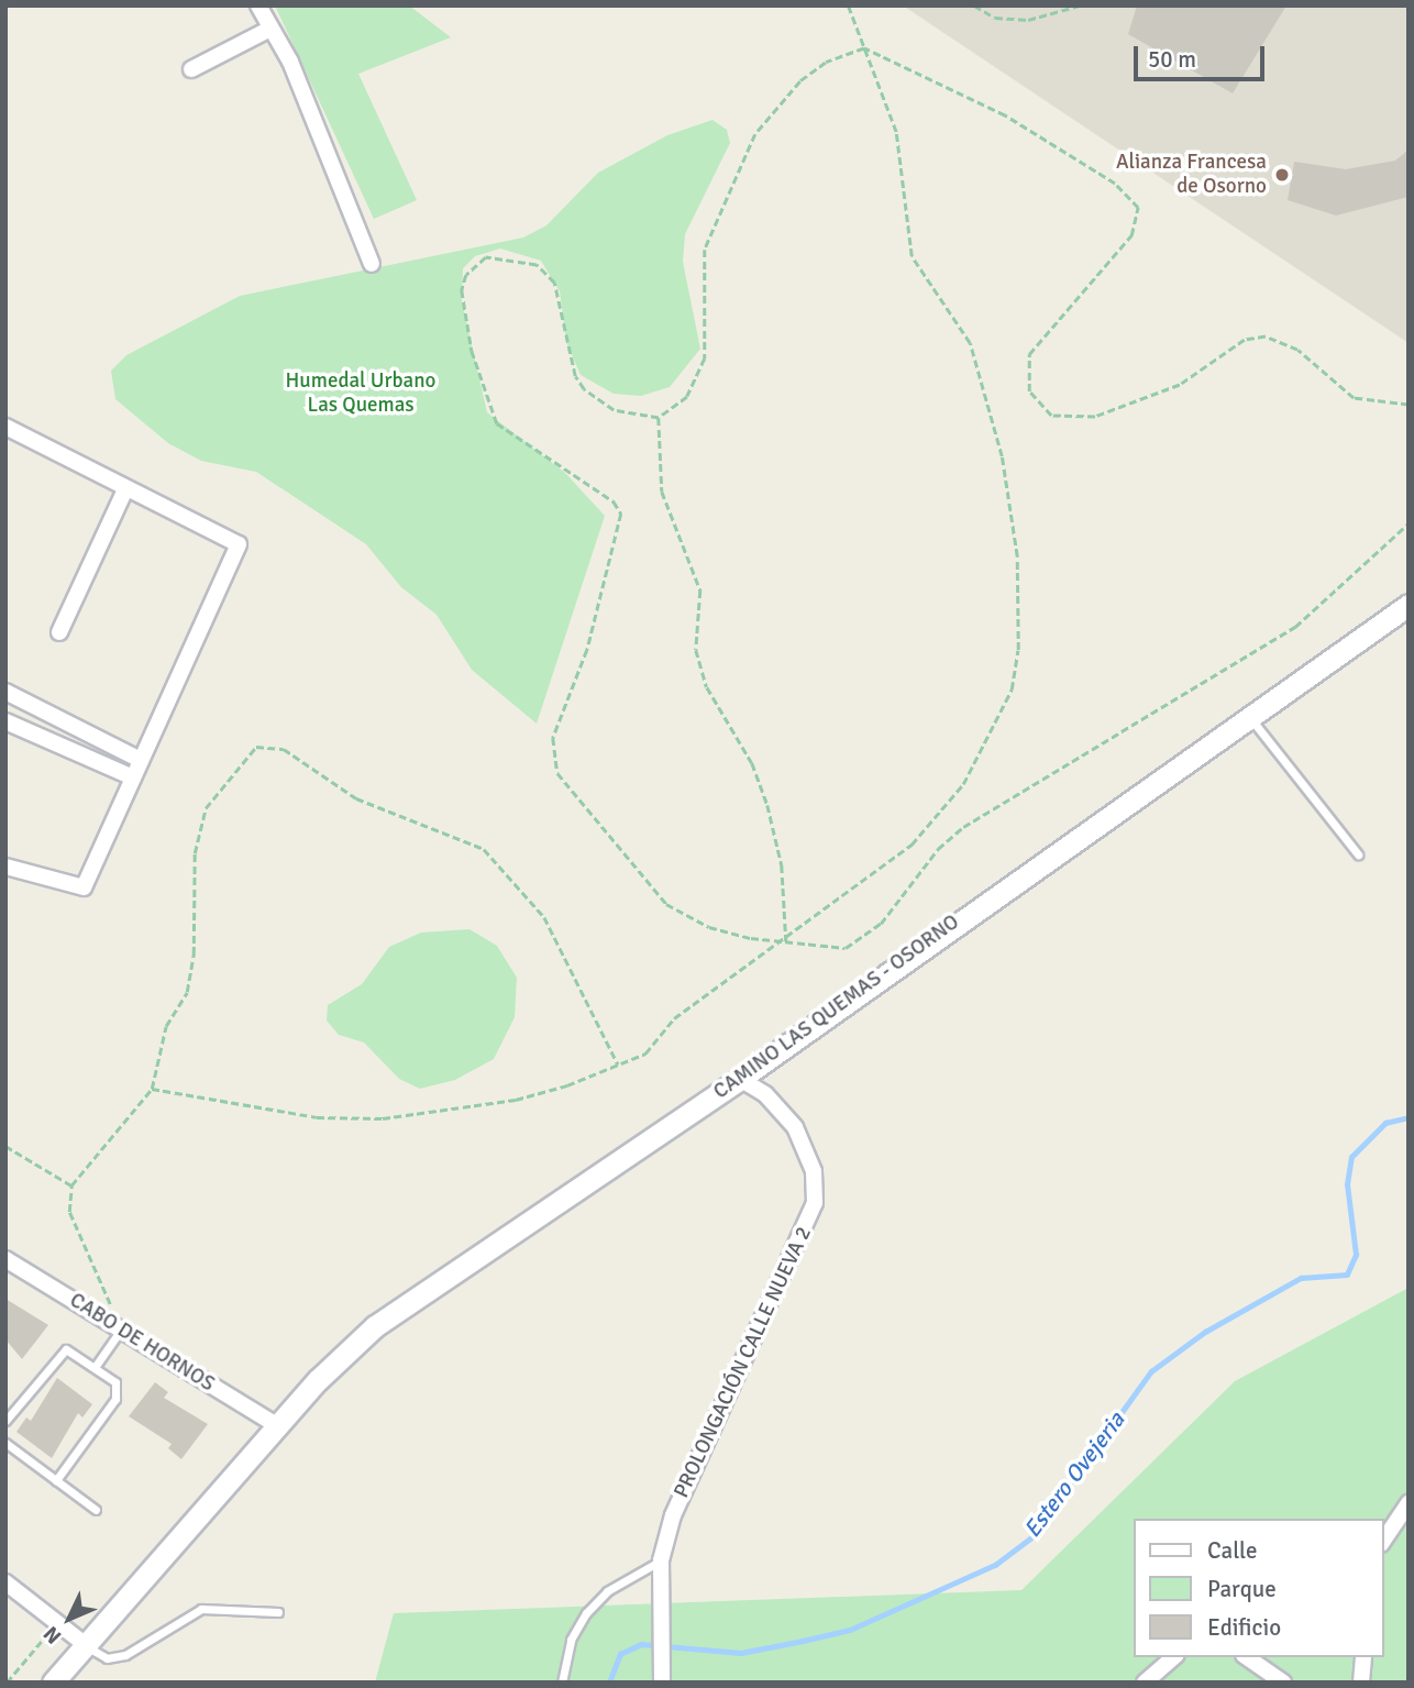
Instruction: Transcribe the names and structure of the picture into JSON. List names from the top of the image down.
{
  "streets": {
    "main road": ["CAMINO LAS QUEMAS - OSORNO"],
    "street": ["CABO DE HORNOS", "PROLONGACIÓN CALLE NUEVA 2"]
  },
  "crossings": [
    ["CAMINO LAS QUEMAS - OSORNO", "CABO DE HORNOS"],
    ["CAMINO LAS QUEMAS - OSORNO", "PROLONGACIÓN CALLE NUEVA 2"]
  ],
  "water": ["Estero Ovejeria"],
  "parks": ["Humedal Urbano Las Quemas"],
  "places": ["Alianza Francesa de Osorno"],
  "legend": ["Calle", "Parque", "Edificio"],
  "scale_bar": "50 m",
  "north": "bottom left"
}
